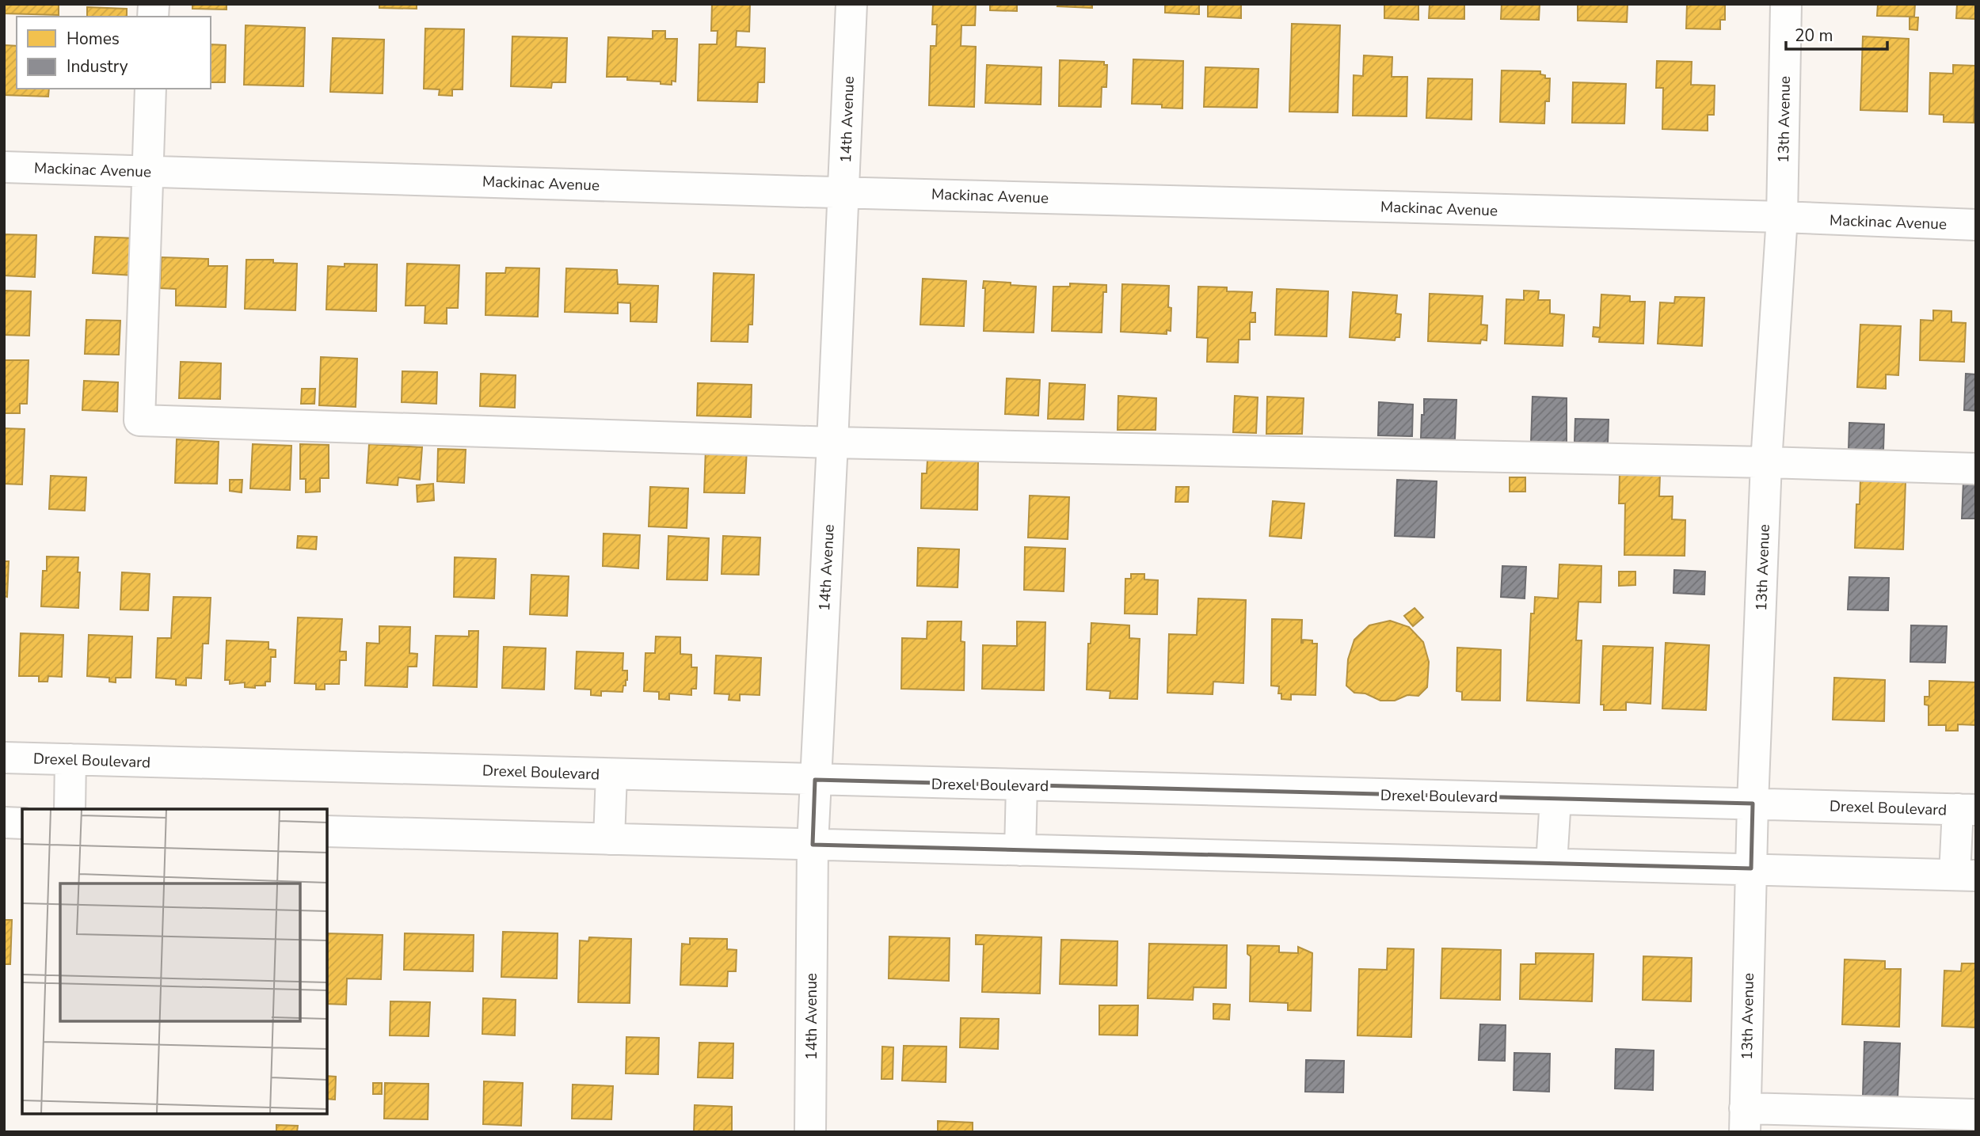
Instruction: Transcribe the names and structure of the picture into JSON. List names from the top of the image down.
{
  "streets": {
    "street": [
      "14th Avenue",
      "13th Avenue",
      "Mackinac Avenue",
      "Drexel Boulevard"
    ]
  },
  "crossings": [
    ["14th Avenue", "Mackinac Avenue"],
    ["14th Avenue", "Drexel Boulevard"],
    ["13th Avenue", "Mackinac Avenue"],
    ["13th Avenue", "Drexel Boulevard"]
  ],
  "legend": ["Homes", "Industry"],
  "scale_bar": "20 m"
}
